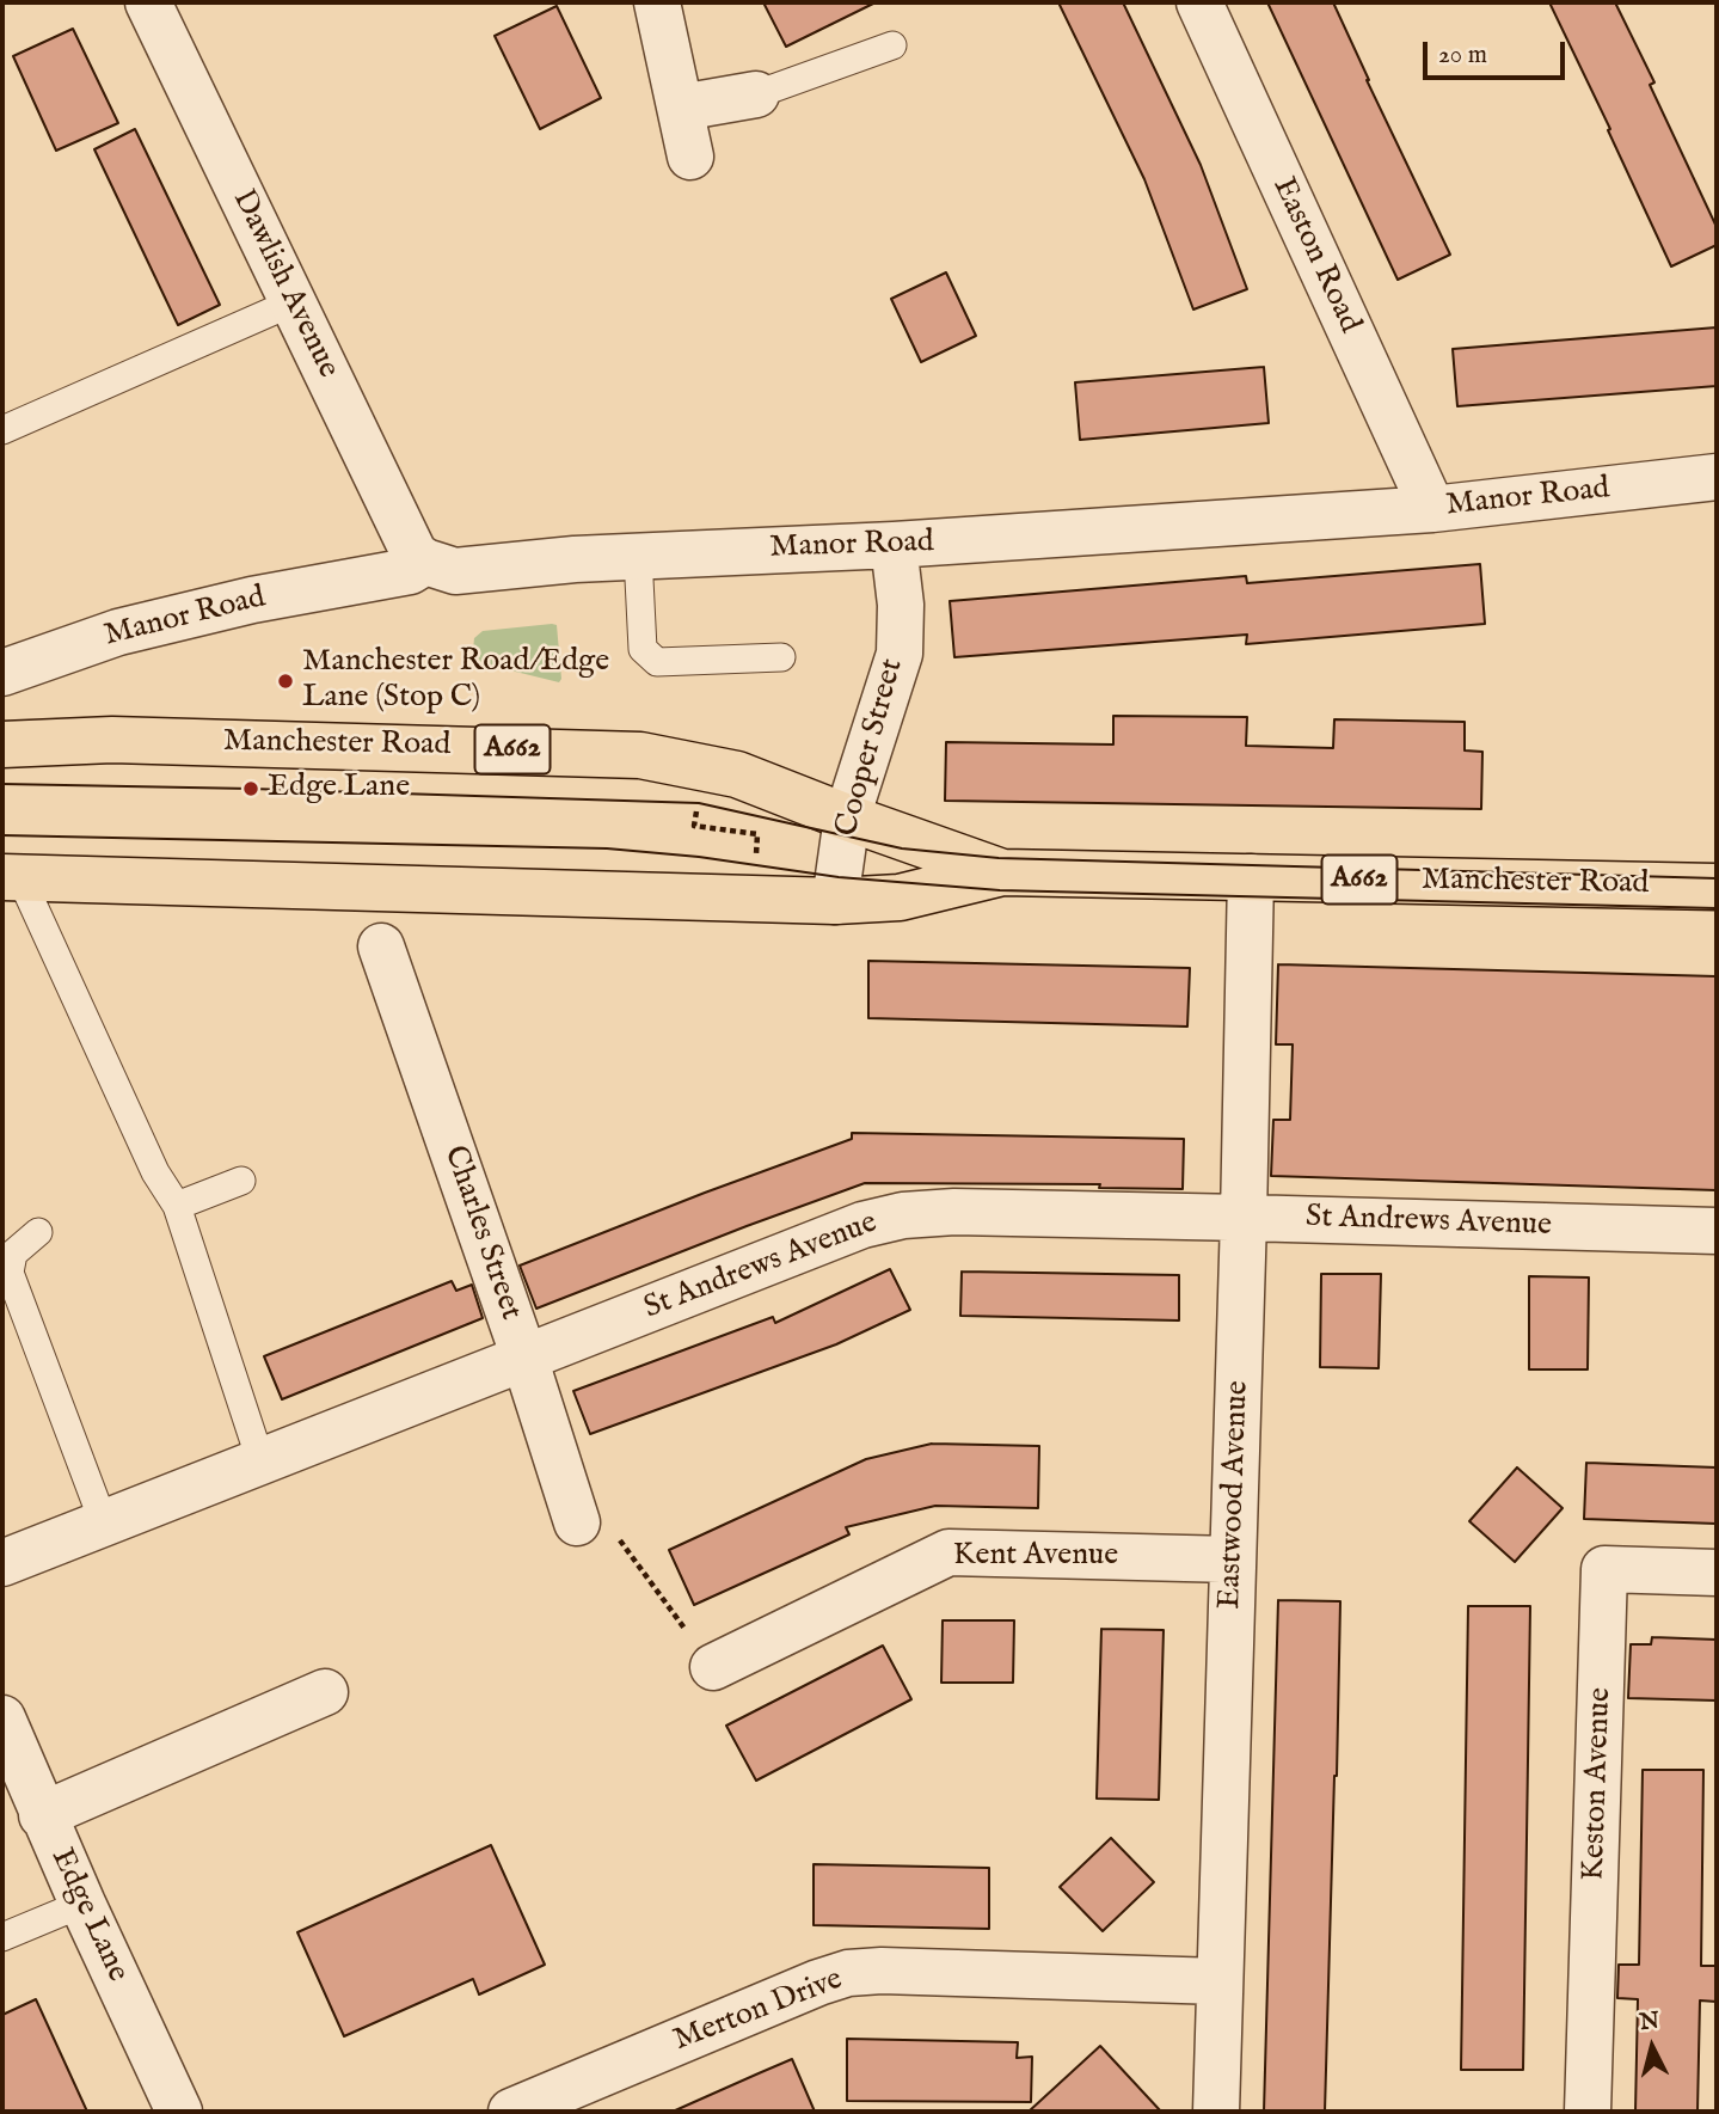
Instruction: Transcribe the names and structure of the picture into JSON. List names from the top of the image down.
{
  "streets": {
    "main road": ["Manchester Road", "A662"],
    "street": [
      "Easton Road",
      "Dawlish Avenue",
      "Manor Road",
      "Cooper Street",
      "St Andrews Avenue",
      "Charles Street",
      "Eastwood Avenue",
      "Kent Avenue",
      "Keston Avenue",
      "Edge Lane",
      "Merton Drive"
    ]
  },
  "crossings": [
    ["Easton Road", "Manor Road"],
    ["Dawlish Avenue", "Manor Road"],
    ["Manor Road", "Cooper Street"],
    ["Manchester Road", "Cooper Street"],
    ["Manchester Road", "Eastwood Avenue"],
    ["St Andrews Avenue", "Charles Street"],
    ["St Andrews Avenue", "Eastwood Avenue"],
    ["Eastwood Avenue", "Kent Avenue"],
    ["Eastwood Avenue", "Merton Drive"]
  ],
  "places": ["Manchester Road/Edge Lane (Stop C)", "Edge Lane"],
  "scale_bar": "20 m",
  "north": "top"
}
